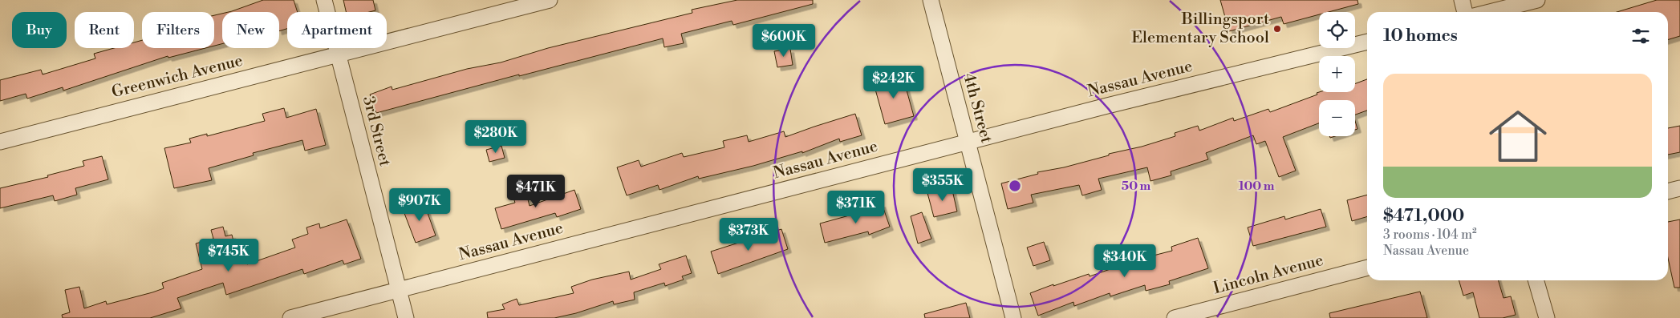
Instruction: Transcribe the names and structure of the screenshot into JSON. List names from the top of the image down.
{
  "streets": {
    "street": [
      "Greenwich Avenue",
      "Nassau Avenue",
      "4th Street",
      "3rd Street",
      "Lincoln Avenue"
    ]
  },
  "crossings": [
    ["Greenwich Avenue", "3rd Street"],
    ["Nassau Avenue", "4th Street"],
    ["Nassau Avenue", "3rd Street"]
  ],
  "places": ["Billingsport Elementary School"],
  "page": {
    "map_buttons": ["+", "−"],
    "chip": [
      "Buy",
      "Rent",
      "Filters",
      "New",
      "Apartment"
    ],
    "heading": "10 homes",
    "price": [
      "$600K",
      "$242K",
      "$280K",
      "$355K",
      "$471K",
      "$907K",
      "$371K",
      "$373K",
      "$745K",
      "$340K"
    ],
    "list": [
      {
        "name": "$471,000",
        "note": "3 rooms · 104 m² · Nassau Avenue"
      }
    ]
  },
  "rings": ["50 m", "100 m"]
}
